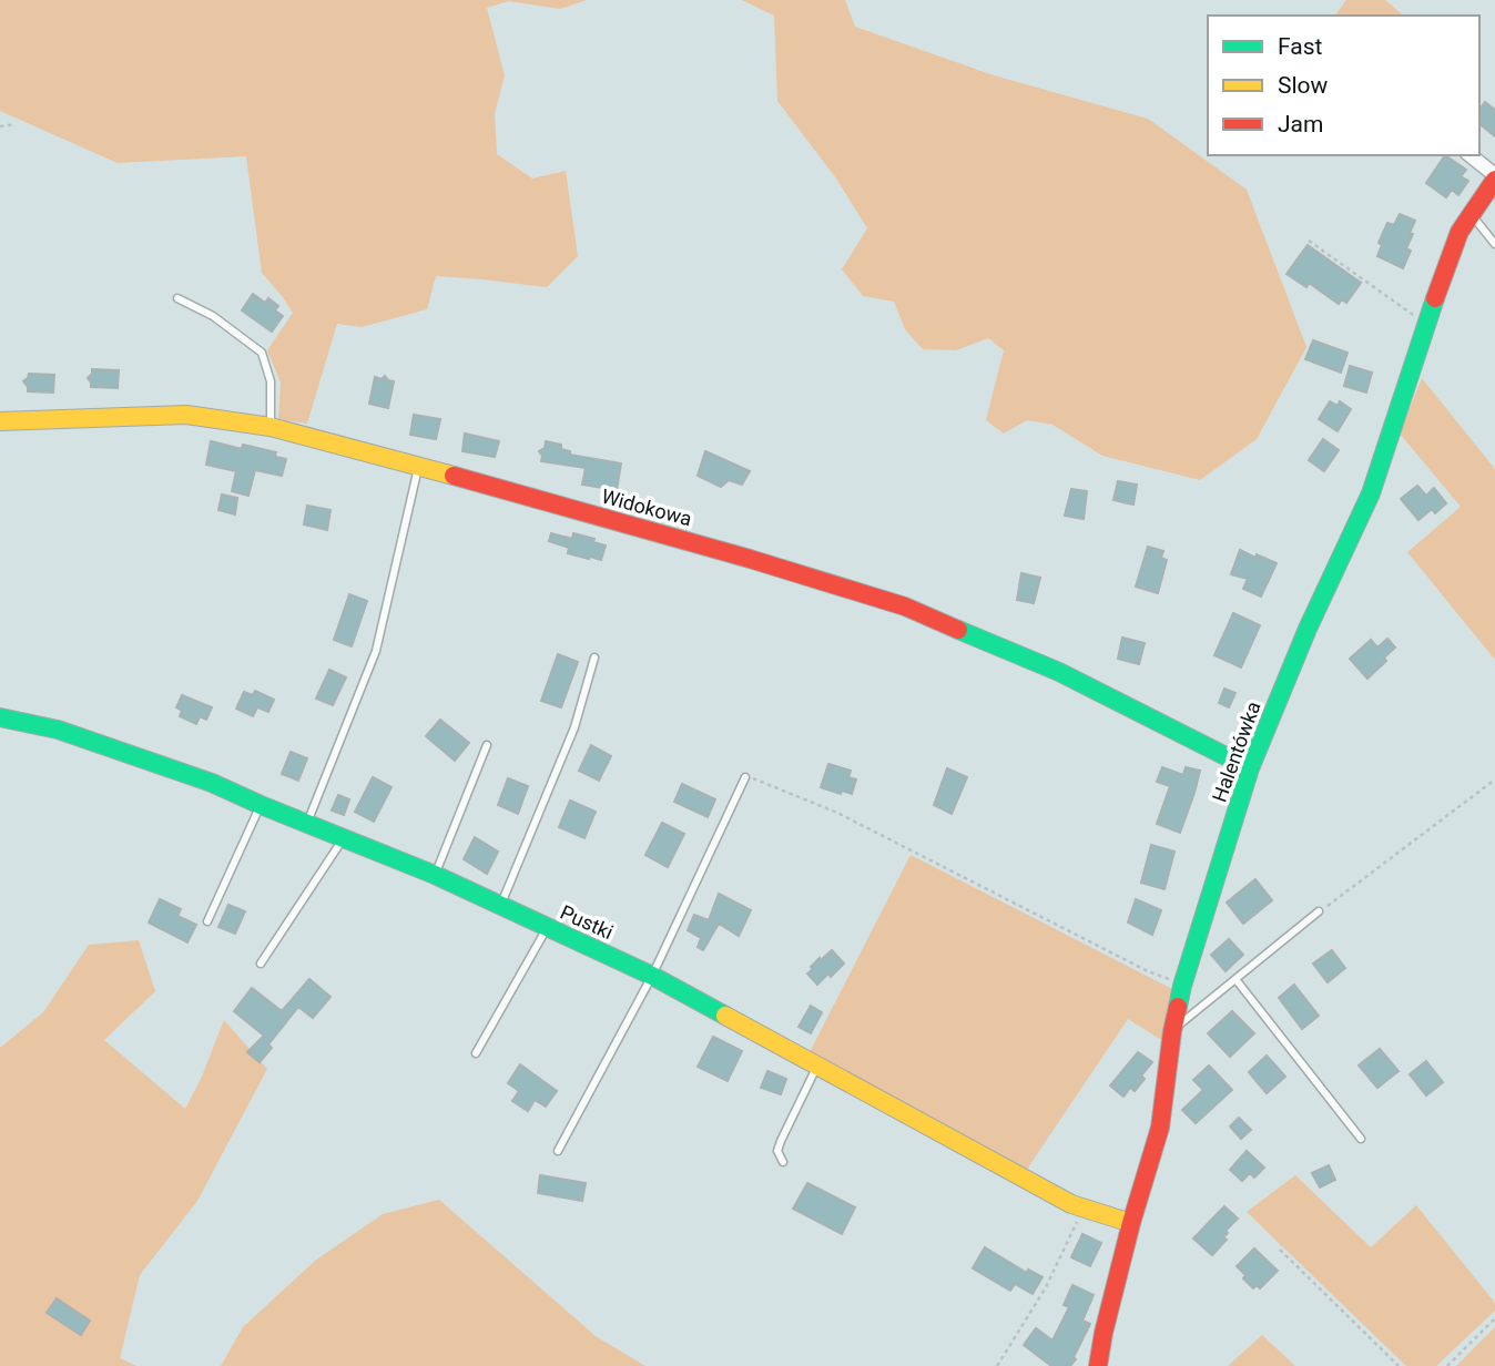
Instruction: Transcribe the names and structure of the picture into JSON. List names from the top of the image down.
{
  "streets": {
    "street": ["Widokowa", "Halentówka", "Pustki"]
  },
  "crossings": [
    ["Widokowa", "Halentówka"],
    ["Halentówka", "Pustki"]
  ],
  "legend": ["Fast", "Slow", "Jam"]
}
